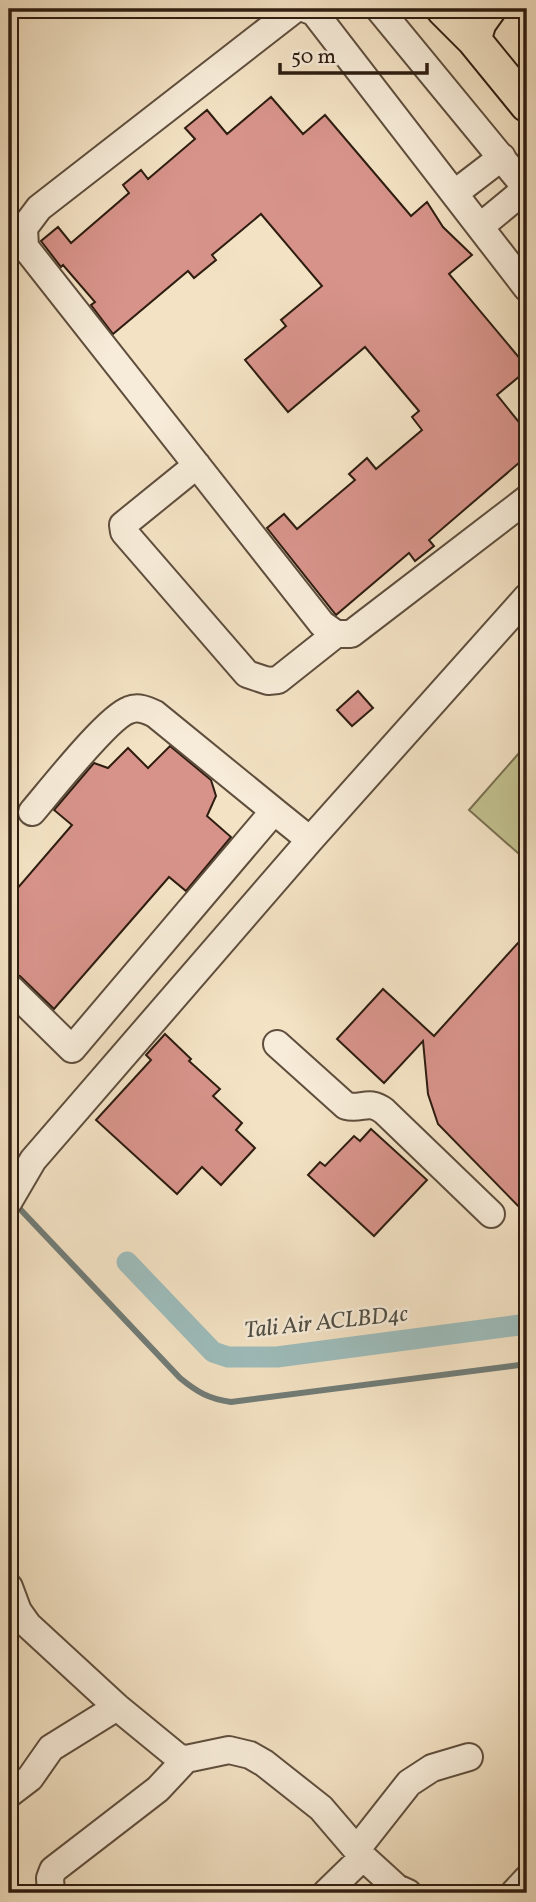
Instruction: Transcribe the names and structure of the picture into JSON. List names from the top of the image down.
{
  "water": ["Tali Air ACLBD4c"],
  "scale_bar": "50 m"
}
